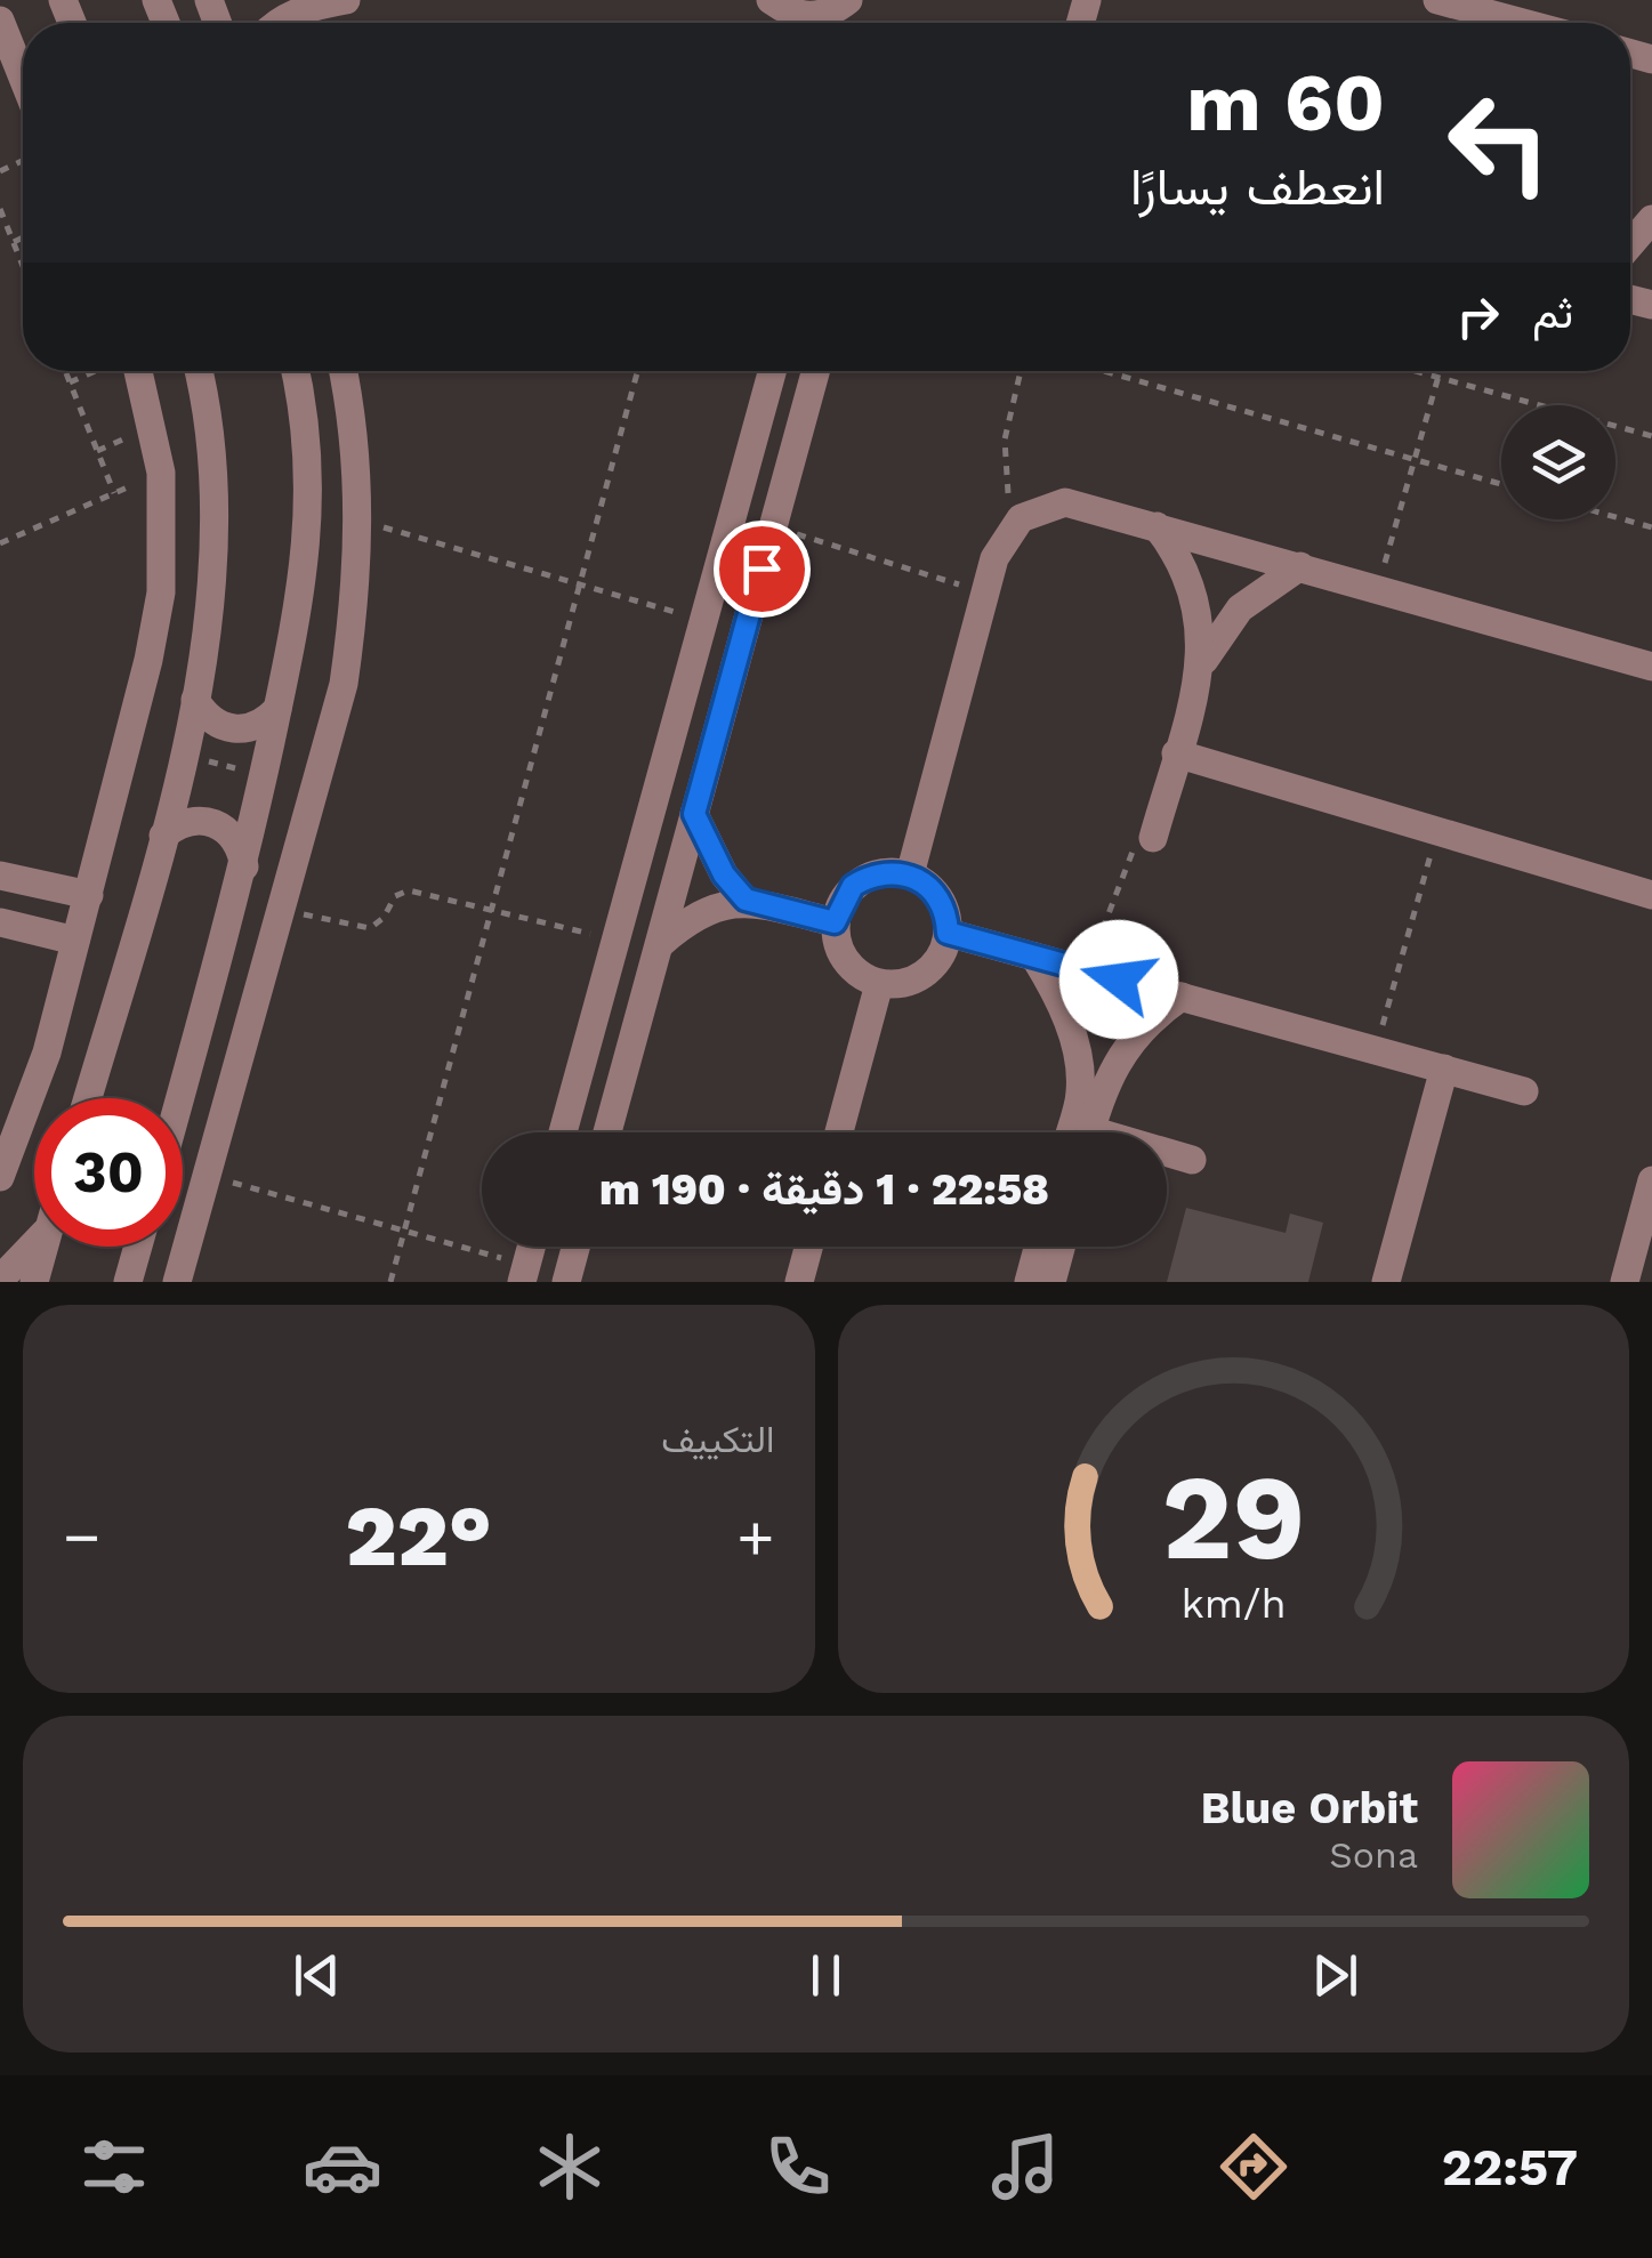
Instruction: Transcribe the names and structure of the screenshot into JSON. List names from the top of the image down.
{
  "page": {
    "turn": ["60 m", "انعطف يسارًا"],
    "then": "ثم",
    "limit": "30",
    "trip": "22:58 · 1 دقيقة · 190 m",
    "tile": "التكييف",
    "heat": ["−", "22°", "+"],
    "song": ["Blue Orbit", "Sona"],
    "tabs": "22:57",
    "gauge": ["29", "km/h"]
  }
}
